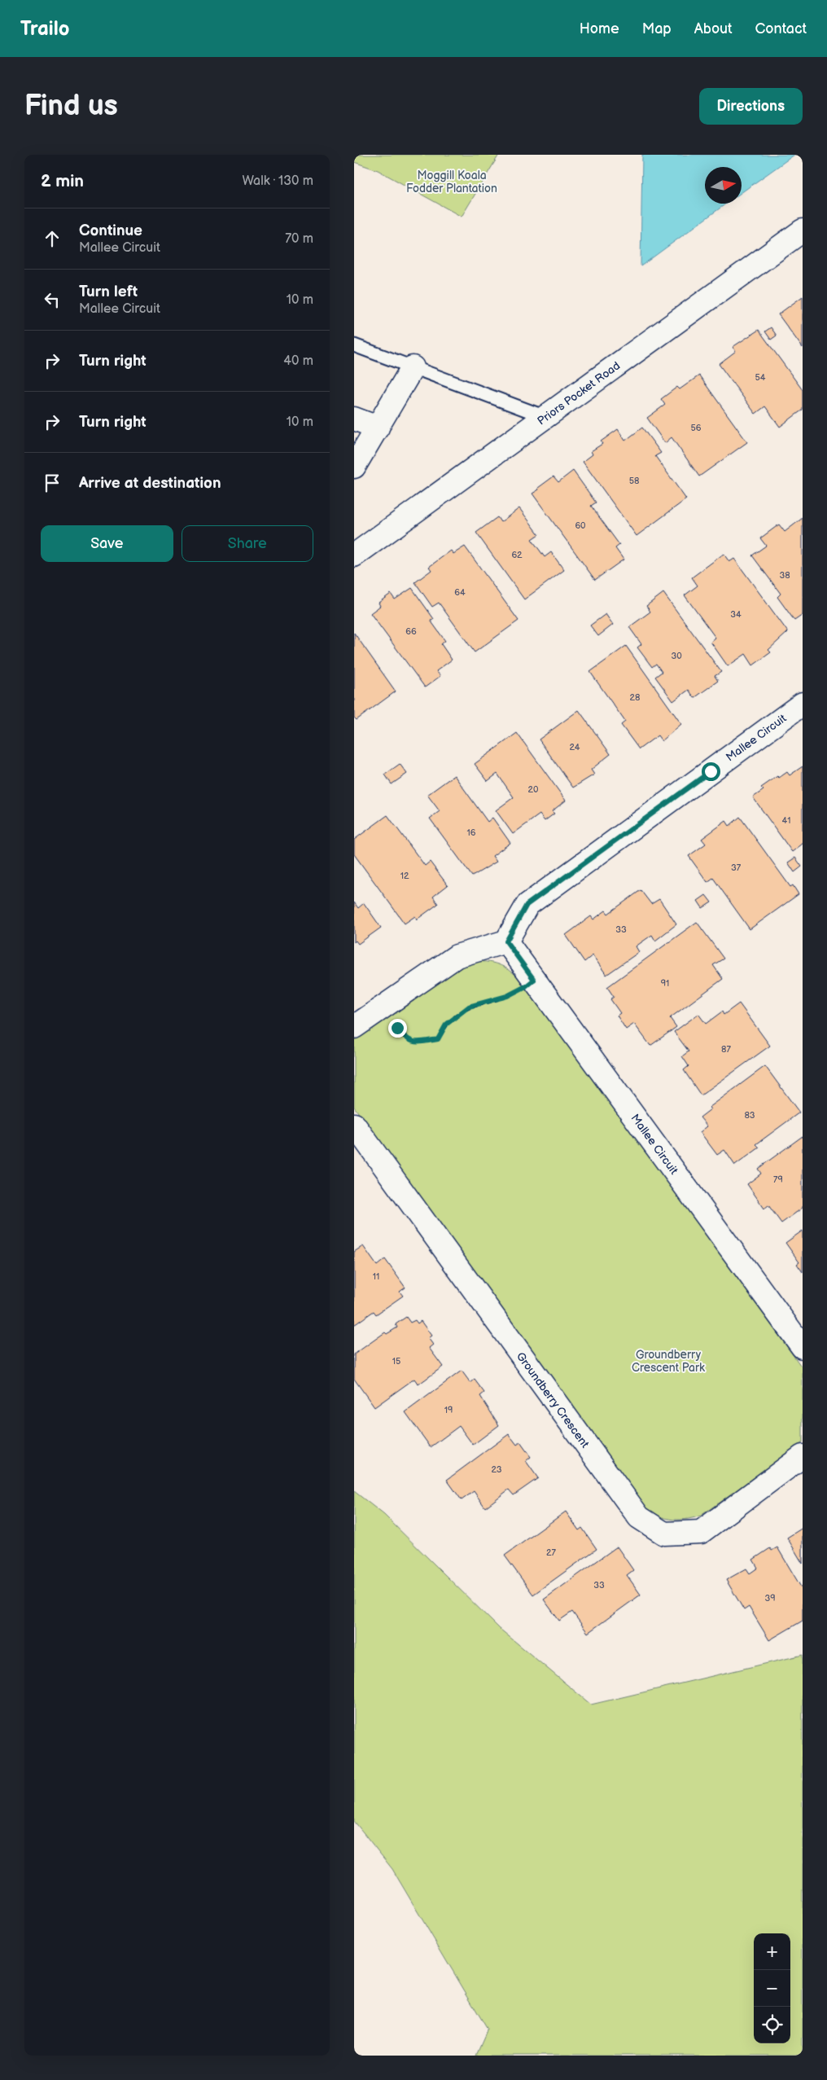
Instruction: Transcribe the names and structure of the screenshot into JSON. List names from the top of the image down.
{
  "streets": {
    "street": ["Priors Pocket Road", "Mallee Circuit", "Groundberry Crescent"]
  },
  "parks": ["Moggill Koala Fodder Plantation", "Groundberry Crescent Park"],
  "house_numbers": [
    "54",
    "56",
    "58",
    "60",
    "62",
    "38",
    "64",
    "34",
    "66",
    "30",
    "28",
    "24",
    "20",
    "41",
    "16",
    "37",
    "12",
    "33",
    "91",
    "87",
    "83",
    "79",
    "11",
    "15",
    "19",
    "23",
    "27",
    "33",
    "39"
  ],
  "north": "right",
  "page": {
    "header": "Trailo",
    "nav": [
      "Home",
      "Map",
      "About",
      "Contact"
    ],
    "buttons": [
      "Directions",
      ["Save", "Share"]
    ],
    "title": "Find us",
    "heading": ["2 min", "Walk · 130 m"],
    "list": [
      ["Continue", "Mallee Circuit", "70 m"],
      ["Turn left", "Mallee Circuit", "10 m"],
      ["Turn right", "40 m"],
      ["Turn right", "10 m"],
      "Arrive at destination"
    ],
    "map_buttons": ["+", "−"]
  }
}
